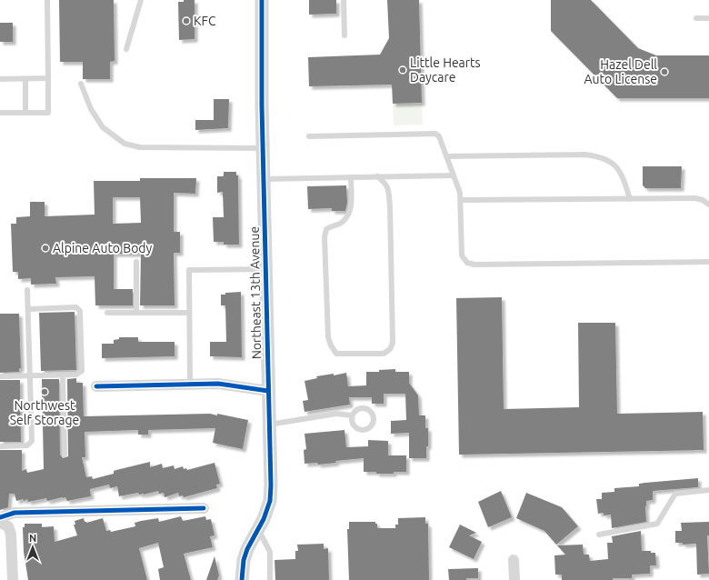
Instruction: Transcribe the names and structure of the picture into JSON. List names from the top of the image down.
{
  "streets": {
    "street": ["Northeast 13th Avenue"]
  },
  "places": [
    "KFC",
    "Little Hearts Daycare",
    "Hazel Dell Auto License",
    "Alpine Auto Body",
    "Northwest Self Storage"
  ],
  "north": "top"
}
